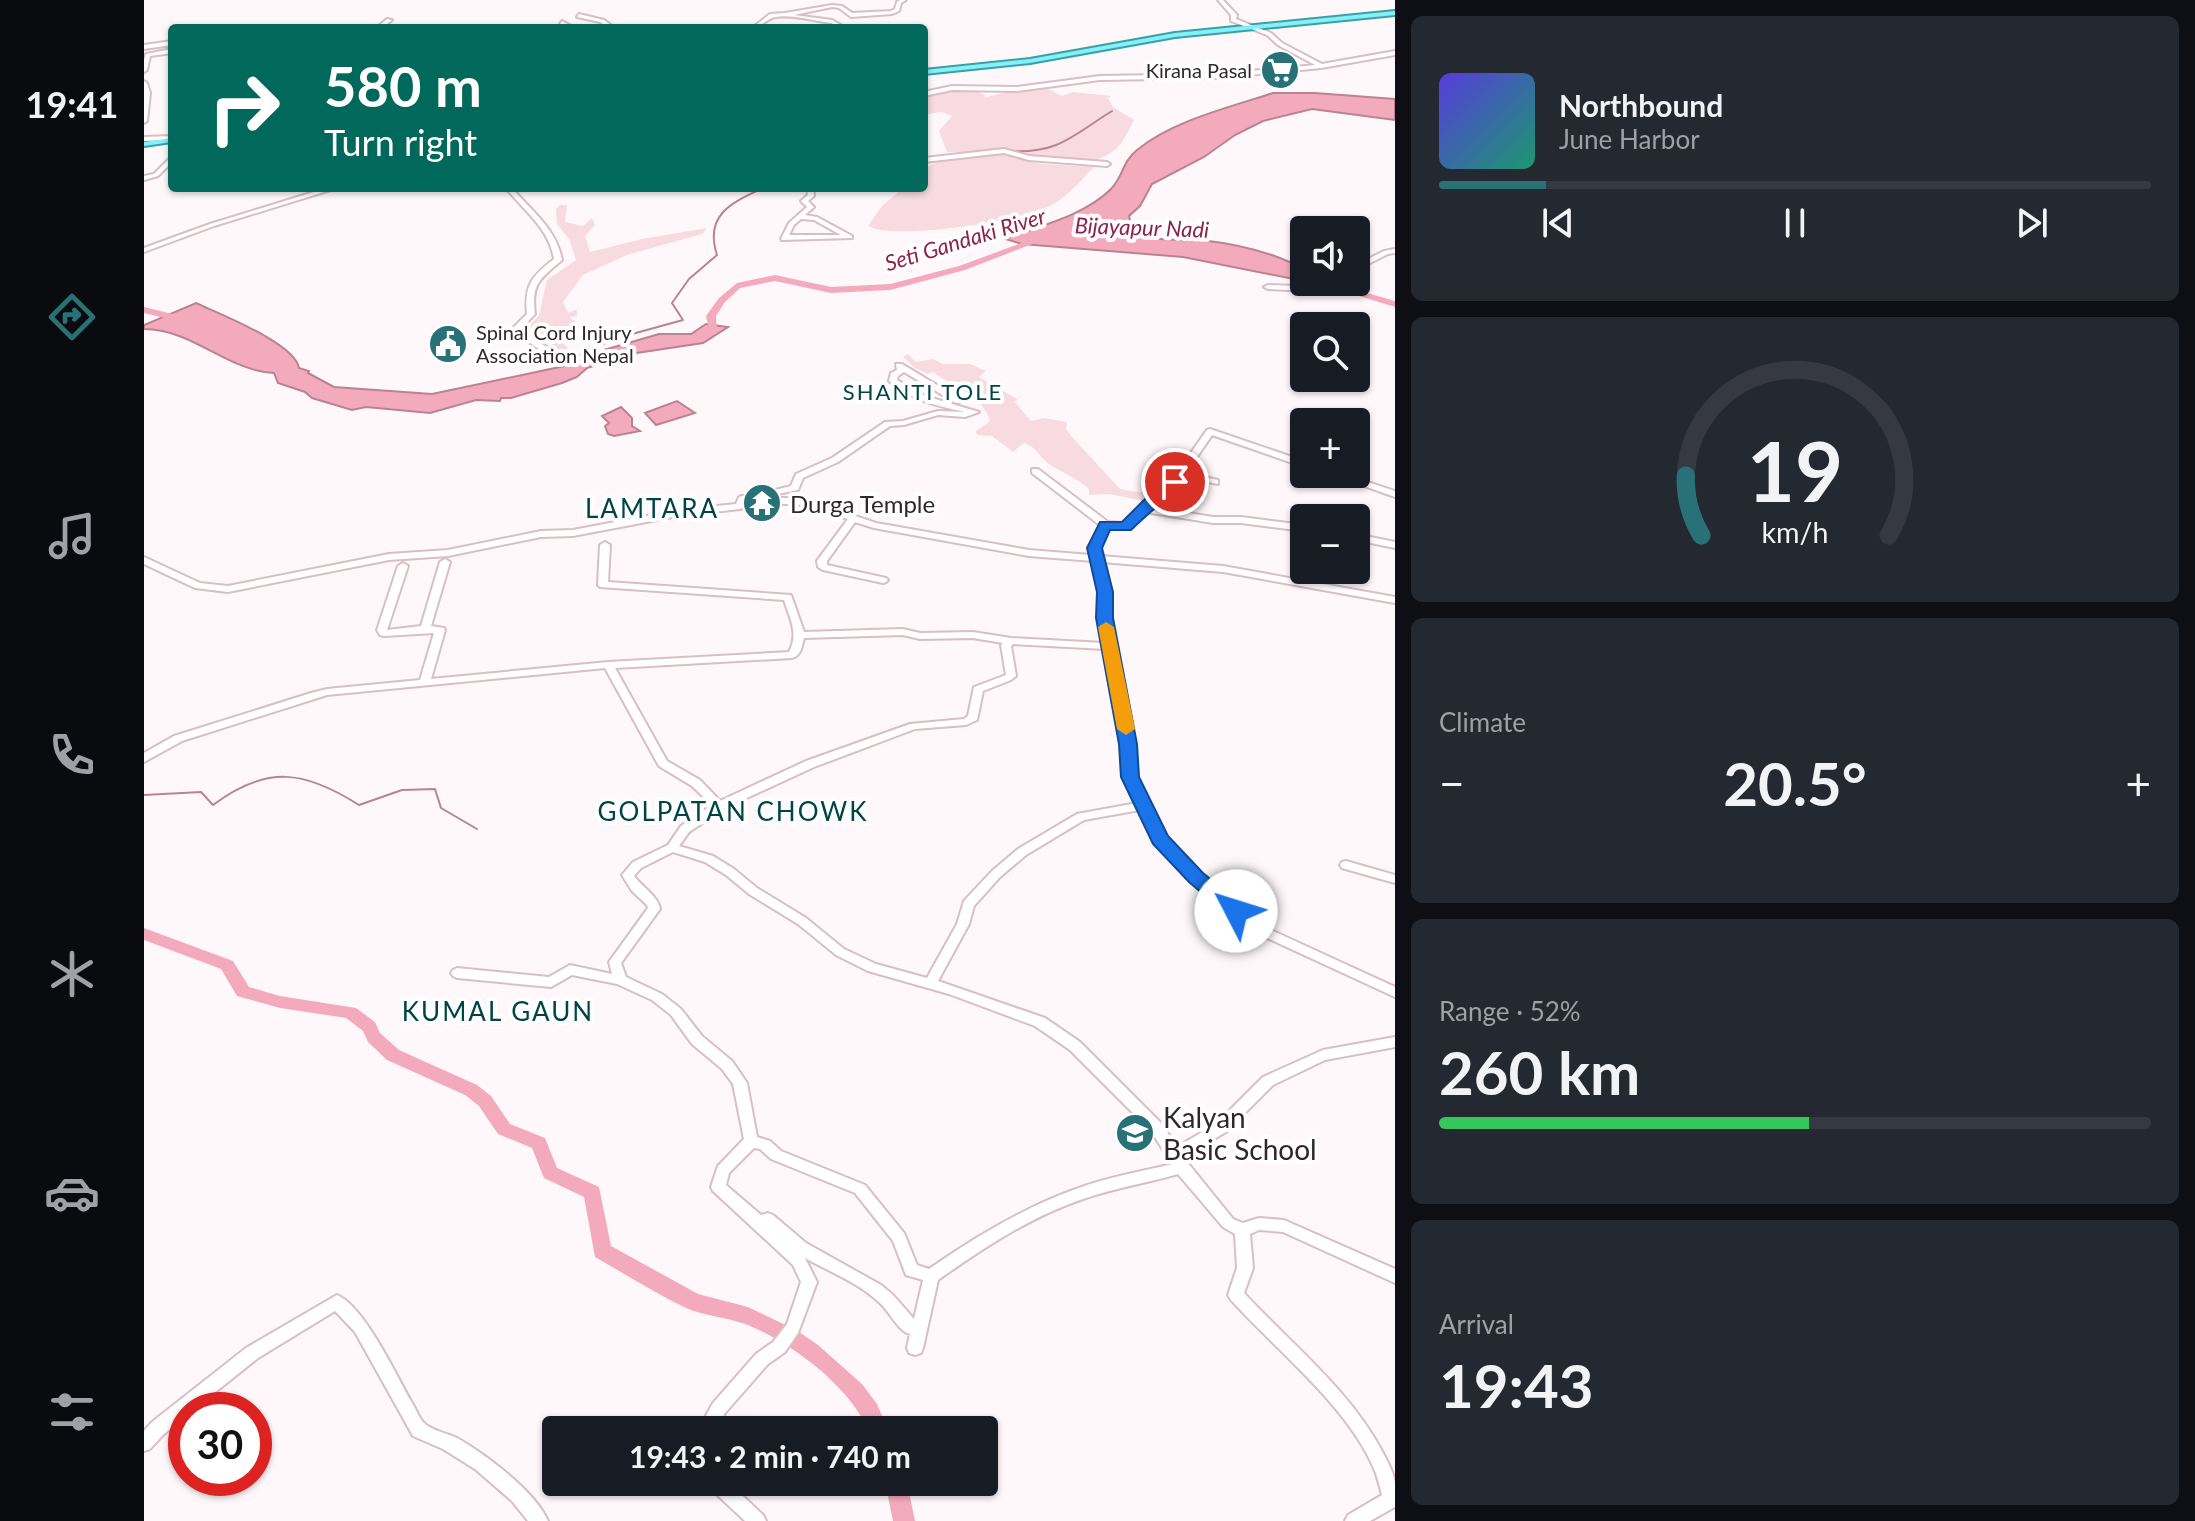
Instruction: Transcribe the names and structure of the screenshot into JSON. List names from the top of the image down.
{
  "districts": [
    "SHANTI TOLE",
    "LAMTARA",
    "GOLPATAN CHOWK",
    "KUMAL GAUN"
  ],
  "water": ["Bijayapur Nadi", "Seti Gandaki River"],
  "places": {
    "supermarket": ["Kirana Pasal"],
    "public building": ["Spinal Cord Injury Association Nepal"],
    "temple": ["Durga Temple"],
    "school or university": ["Kalyan Basic School"]
  },
  "page": {
    "tabs": "19:41",
    "turn": ["580 m", "Turn right"],
    "song": ["Northbound", "June Harbor"],
    "map_buttons": ["+", "−"],
    "tile": [
      "Climate",
      ["Range · 52%", "260 km"],
      ["Arrival", "19:43"]
    ],
    "heat": ["−", "20.5°", "+"],
    "limit": "30",
    "trip": "19:43 · 2 min · 740 m",
    "gauge": ["19", "km/h"]
  }
}
